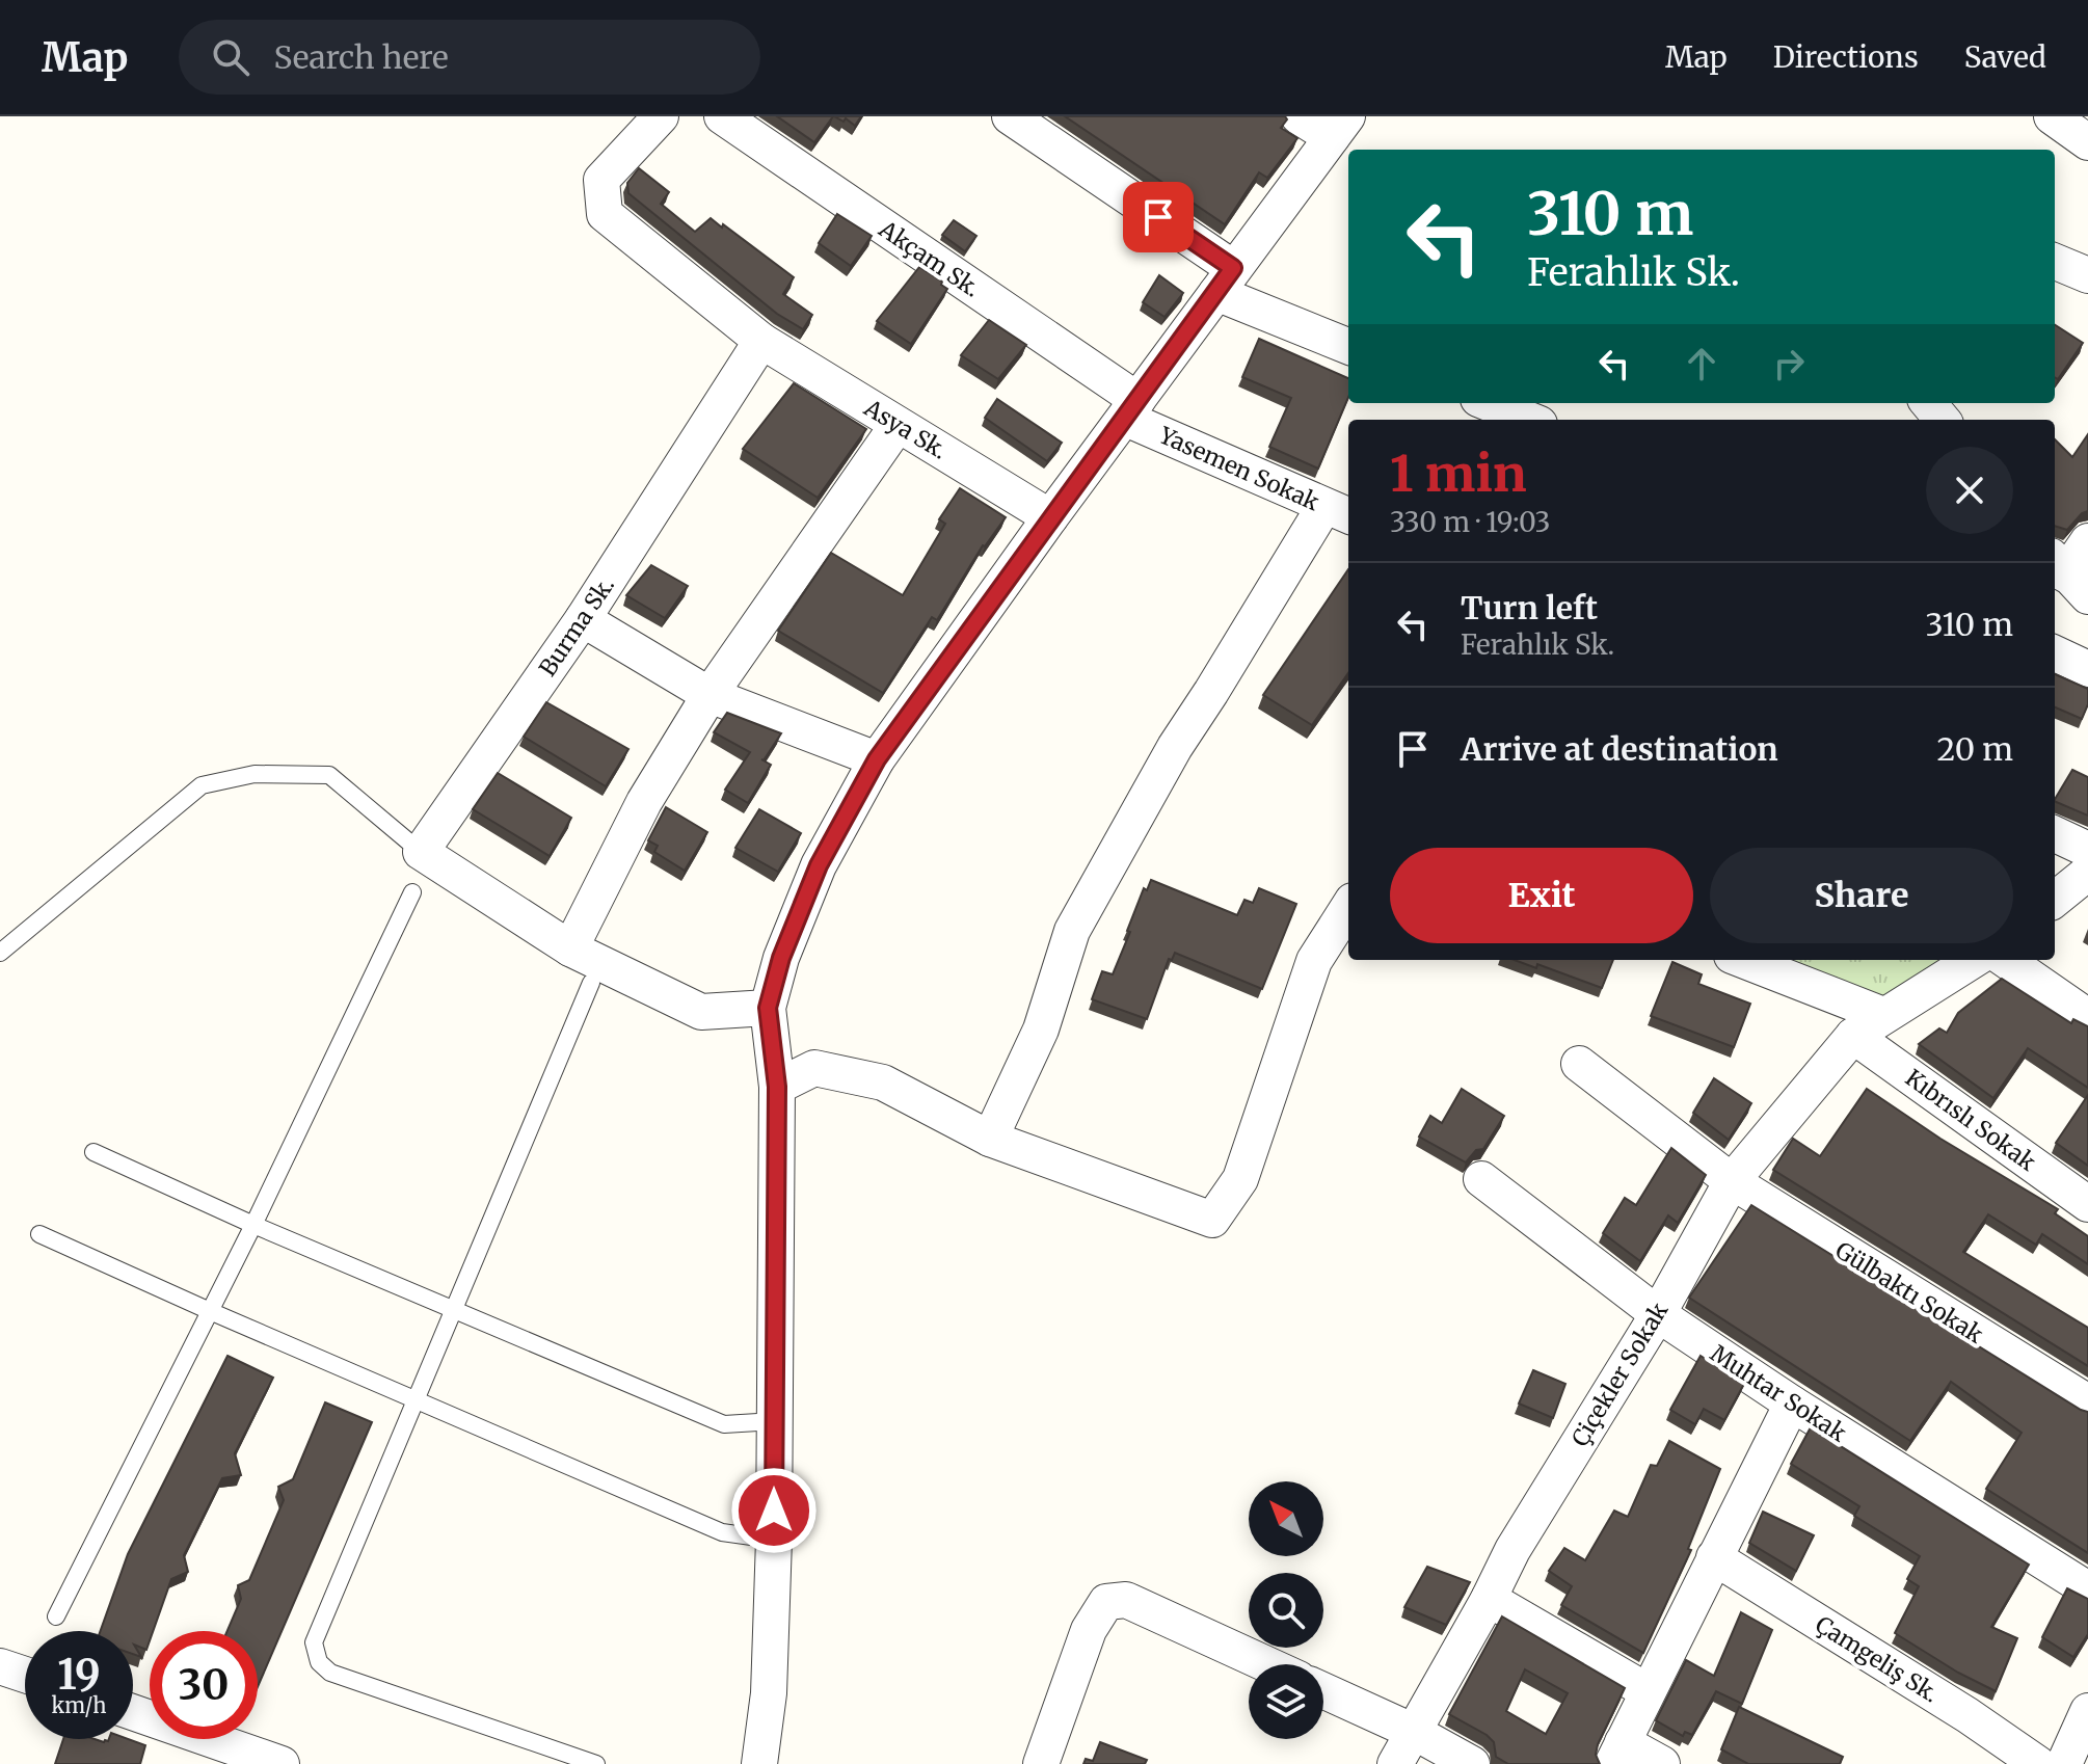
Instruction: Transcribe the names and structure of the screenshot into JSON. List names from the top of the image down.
{
  "streets": {
    "street": [
      "Akçam Sk.",
      "Asya Sk.",
      "Yasemen Sokak",
      "Burma Sk.",
      "Kıbrıslı Sokak",
      "Gülbaktı Sokak",
      "Çiçekler Sokak",
      "Muhtar Sokak",
      "Çamgeliş Sk."
    ]
  },
  "crossings": [
    ["Akçam Sk.", "Yasemen Sokak"],
    ["Asya Sk.", "Burma Sk."],
    ["Kıbrıslı Sokak", "Çiçekler Sokak"],
    ["Gülbaktı Sokak", "Çiçekler Sokak"],
    ["Çiçekler Sokak", "Muhtar Sokak"]
  ],
  "north": "top left",
  "page": {
    "header": "Map",
    "search": "Search here",
    "nav": ["Map", "Directions", "Saved"],
    "turn": ["310 m", "Ferahlık Sk."],
    "heading": ["1 min", "330 m · 19:03"],
    "list": [
      {
        "name": "Turn left",
        "note": "Ferahlık Sk.",
        "value": "310 m"
      },
      {
        "name": "Arrive at destination",
        "value": "20 m"
      }
    ],
    "buttons": ["Exit", "Share"],
    "speed": "19 km/h",
    "limit": "30"
  }
}
